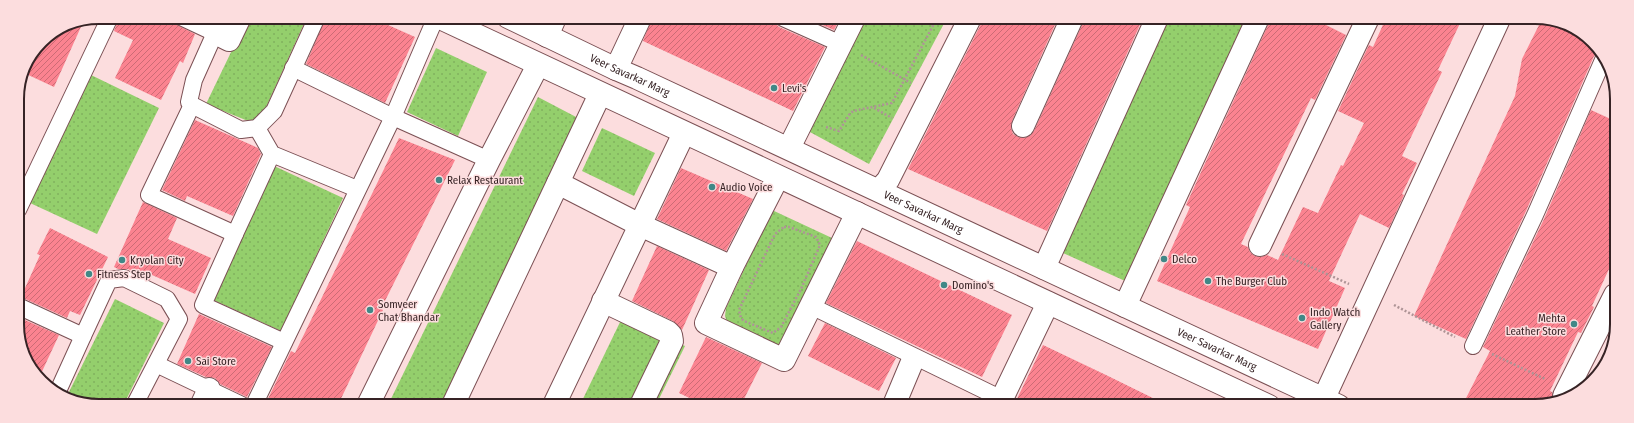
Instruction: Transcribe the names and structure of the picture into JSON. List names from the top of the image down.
{
  "streets": {
    "street": ["Veer Savarkar Marg"]
  },
  "places": [
    "Levi's",
    "Relax Restaurant",
    "Audio Voice",
    "Delco",
    "Kryolan City",
    "Fitness Step",
    "The Burger Club",
    "Domino's",
    "Somveer Chat Bhandar",
    "Indo Watch Gallery",
    "Mehta Leather Store",
    "Sai Store"
  ]
}
